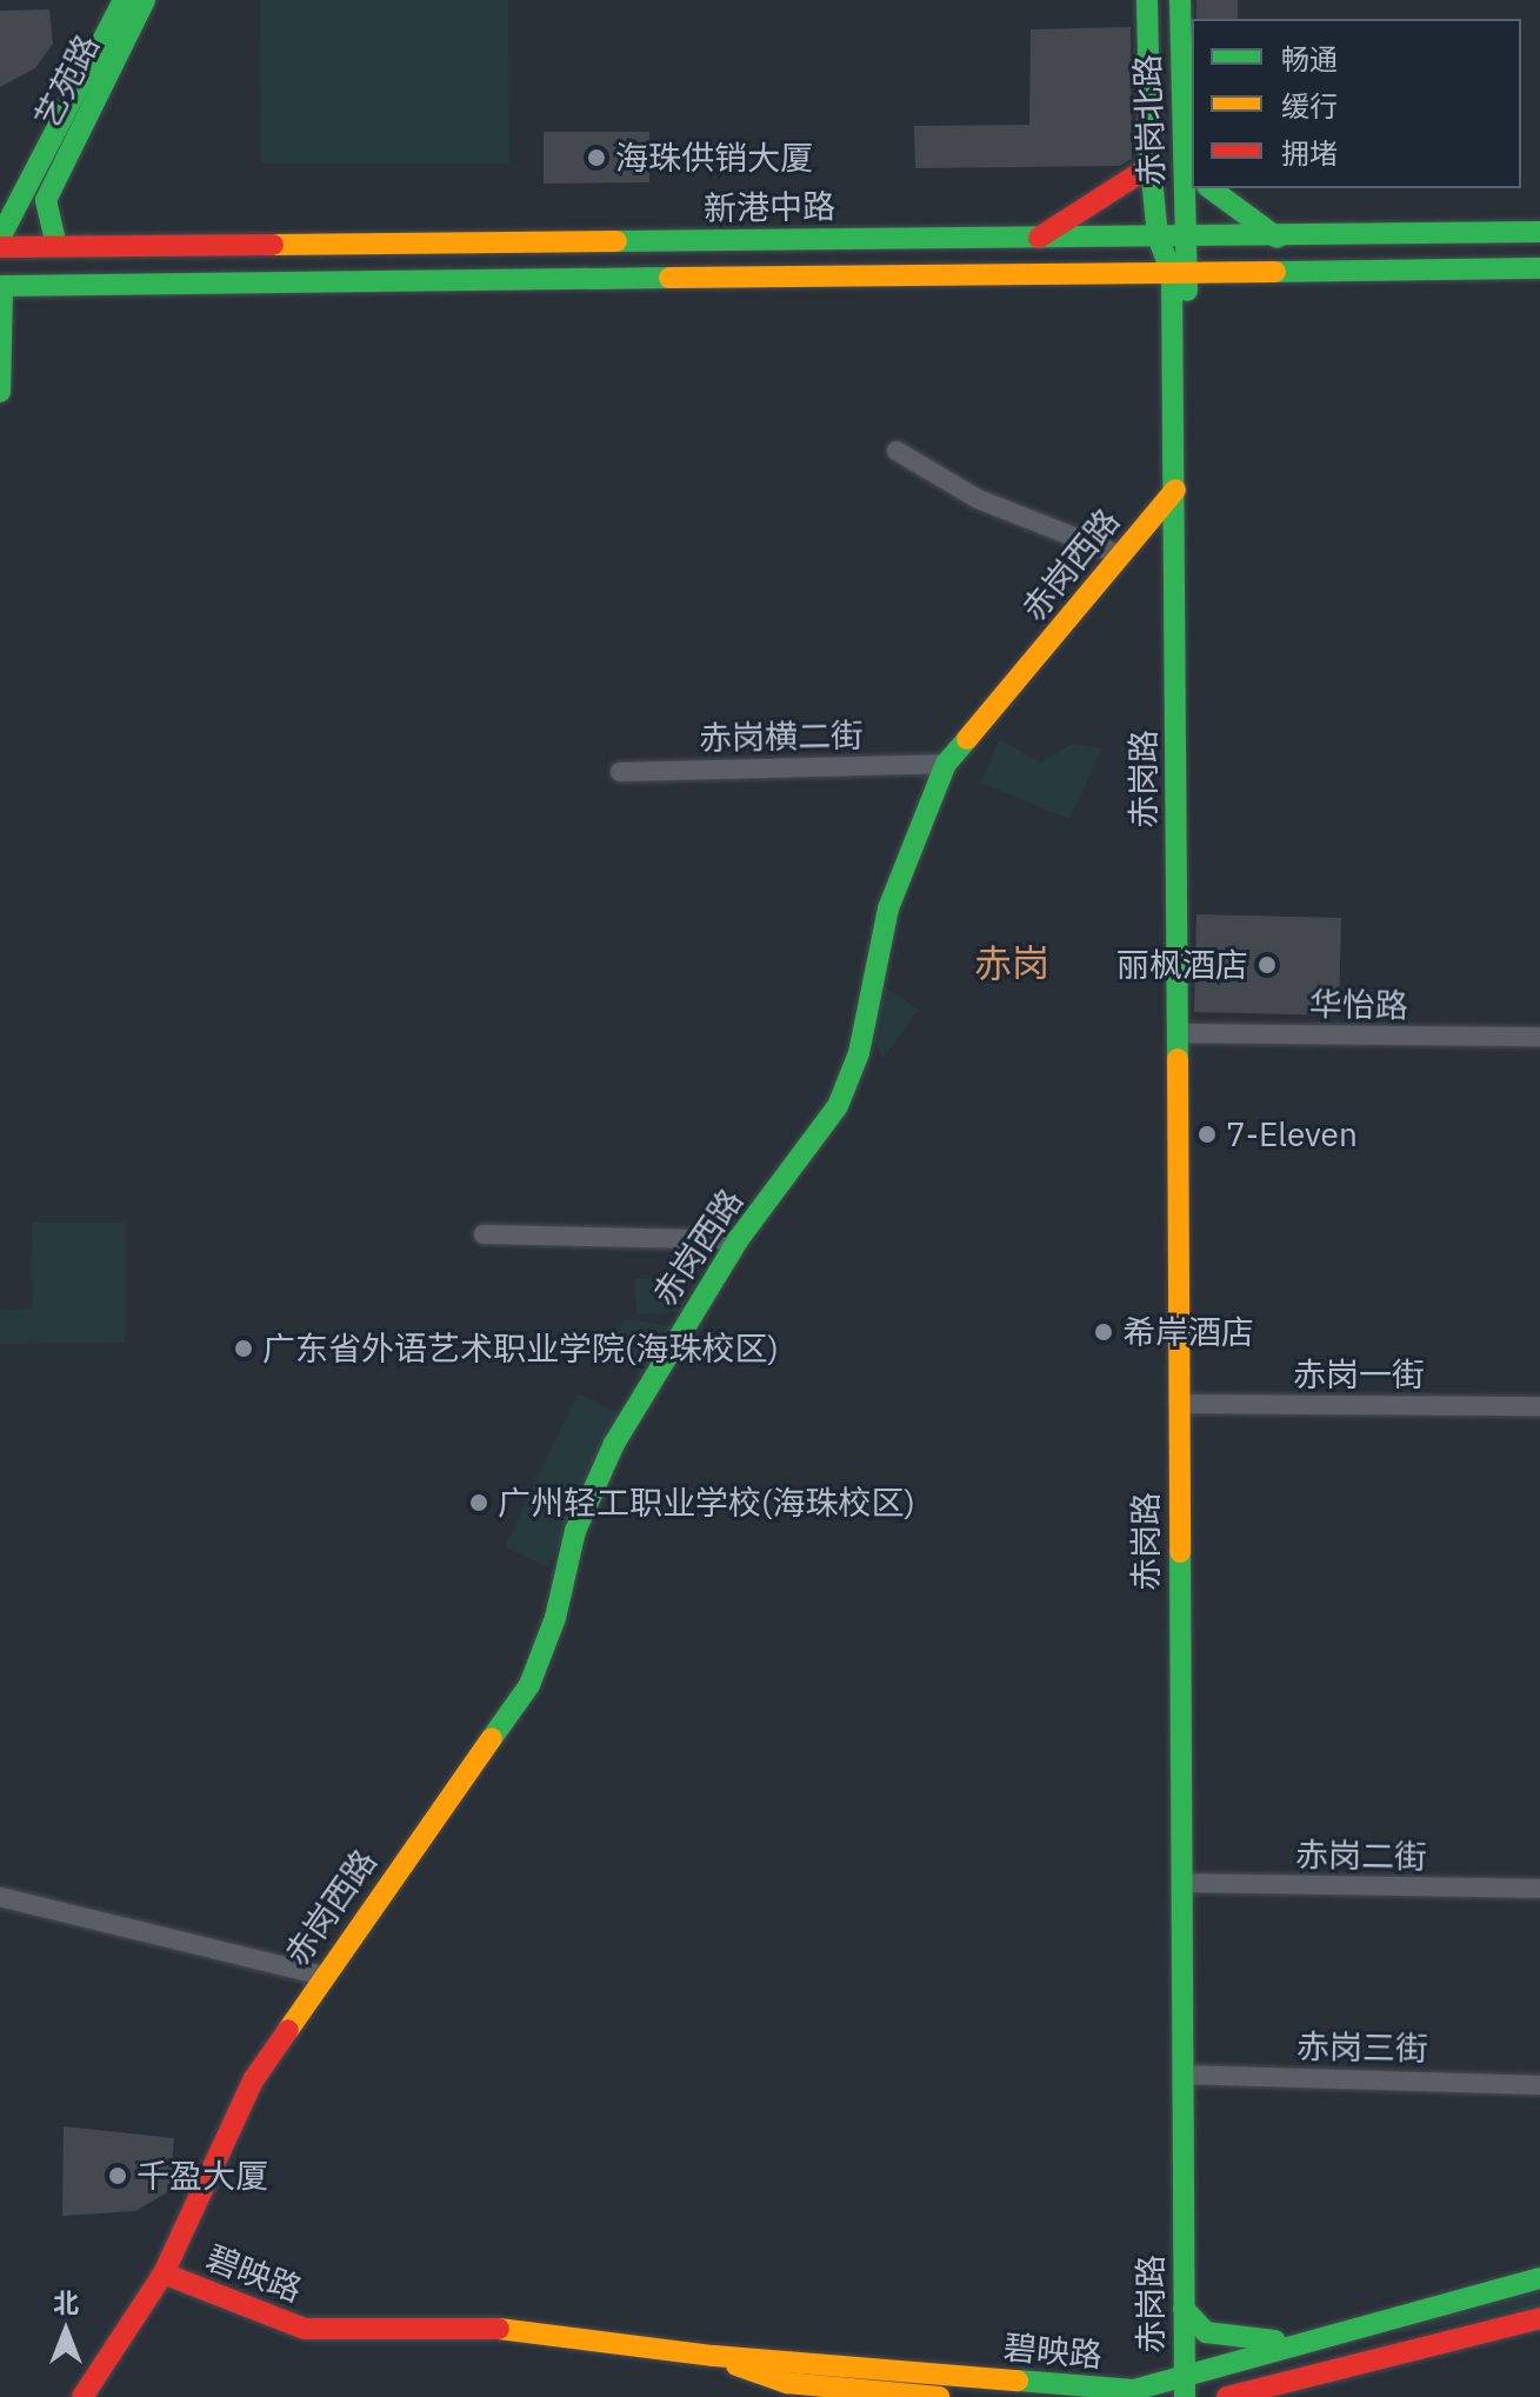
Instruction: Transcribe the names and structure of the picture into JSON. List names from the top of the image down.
{
  "streets": {
    "main road": [
      "艺苑路",
      "赤岗北路",
      "新港中路",
      "赤岗西路",
      "赤岗路",
      "碧映路"
    ],
    "street": [
      "赤岗横二街",
      "华怡路",
      "赤岗一街",
      "赤岗二街",
      "赤岗三街"
    ]
  },
  "crossings": [
    ["艺苑路", "新港中路"],
    ["赤岗北路", "新港中路"],
    ["赤岗北路", "赤岗路"],
    ["新港中路", "赤岗路"],
    ["赤岗西路", "赤岗横二街"],
    ["赤岗西路", "赤岗路"],
    ["赤岗西路", "碧映路"],
    ["赤岗路", "华怡路"],
    ["赤岗路", "赤岗一街"],
    ["赤岗路", "赤岗二街"],
    ["赤岗路", "赤岗三街"],
    ["赤岗路", "碧映路"]
  ],
  "districts": ["赤岗"],
  "places": [
    "海珠供销大厦",
    "丽枫酒店",
    "7-Eleven",
    "希岸酒店",
    "广东省外语艺术职业学院(海珠校区)",
    "广州轻工职业学校(海珠校区)",
    "千盈大厦"
  ],
  "legend": ["畅通", "缓行", "拥堵"],
  "north": "top"
}
